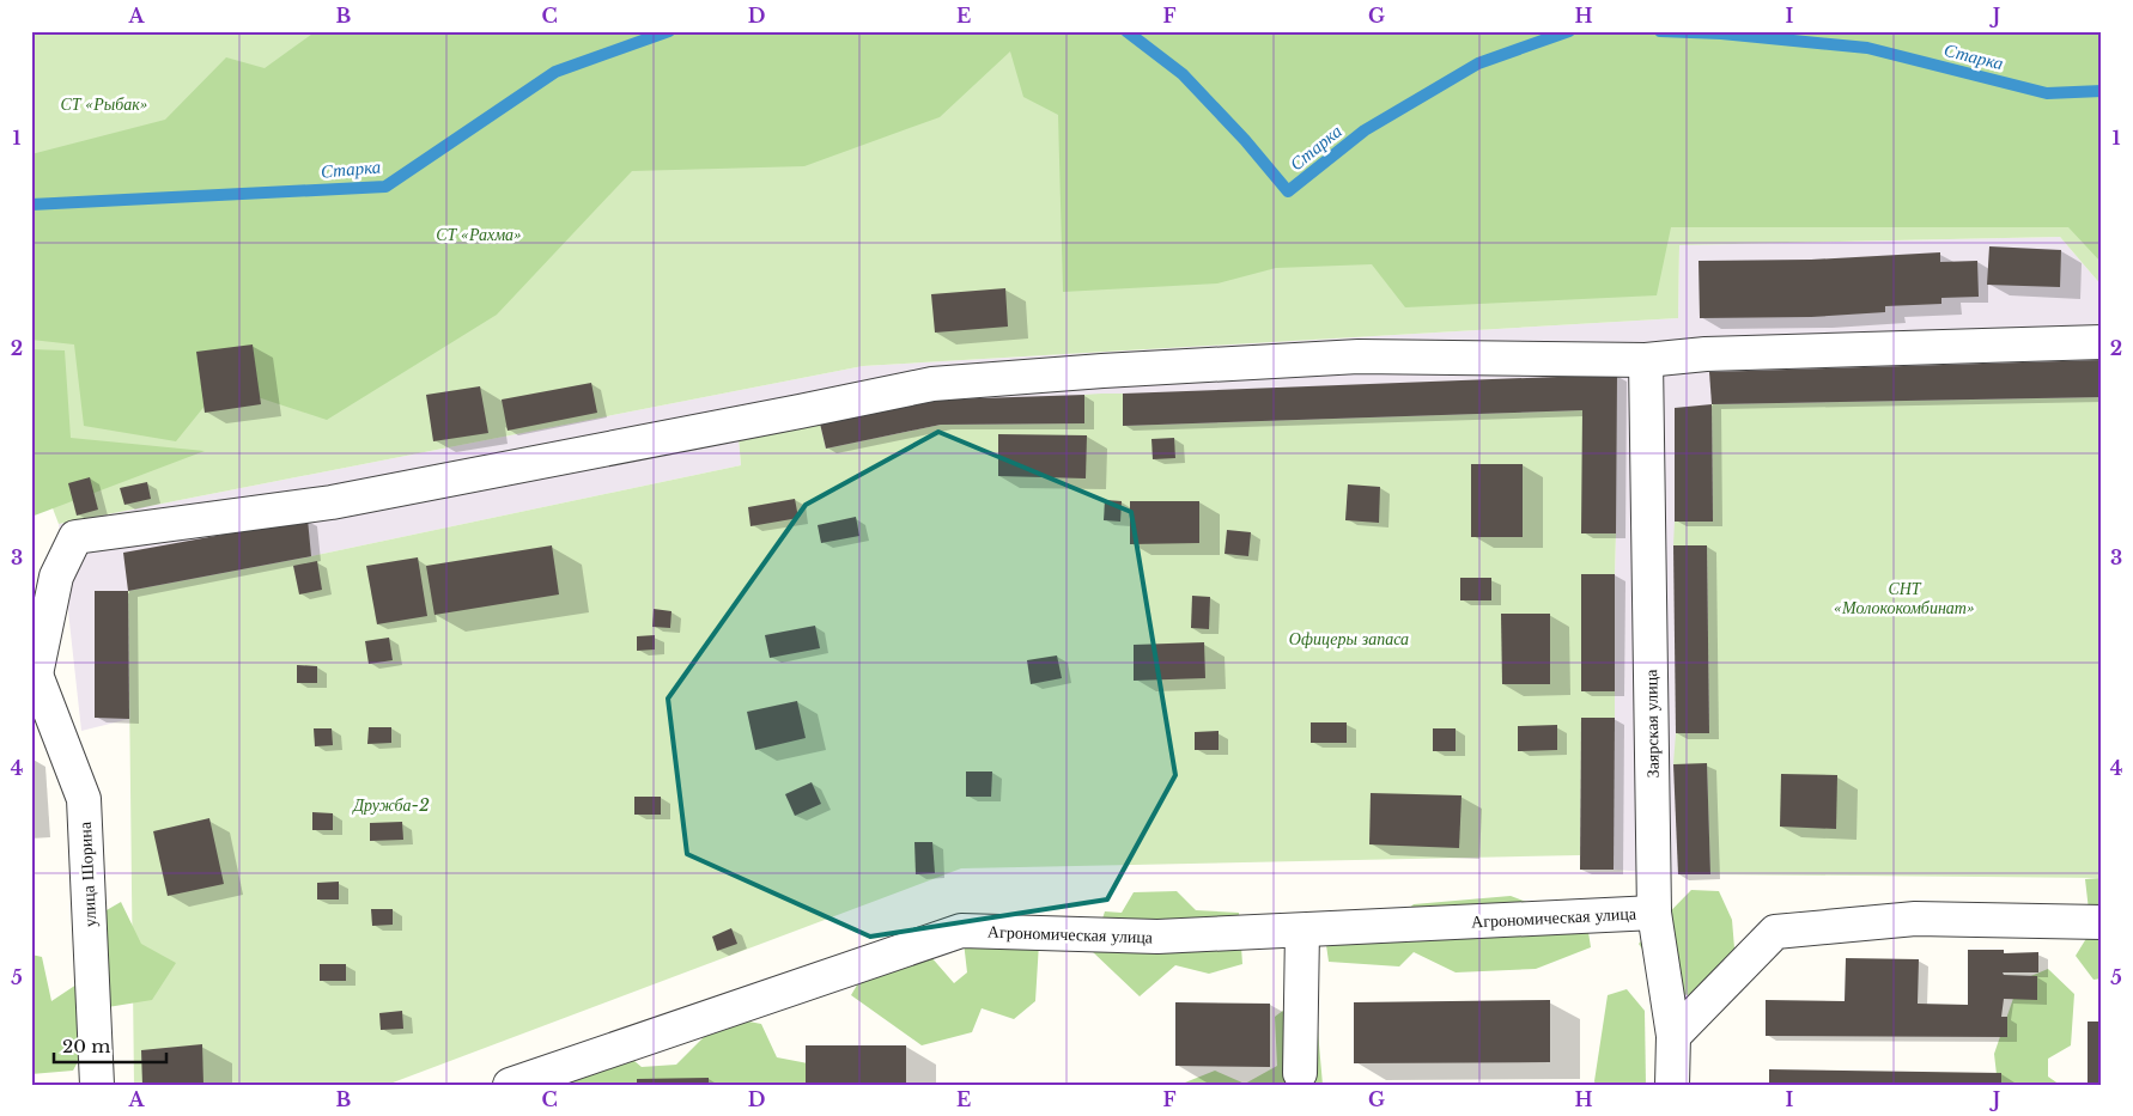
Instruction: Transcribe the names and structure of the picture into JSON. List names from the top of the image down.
{
  "streets": {
    "street": ["Заярская улица", "улица Шорина", "Агрономическая улица"]
  },
  "crossings": [
    ["Заярская улица", "Агрономическая улица"]
  ],
  "water": ["Старка"],
  "parks": [
    "СТ «Рыбак»",
    "СТ «Рахма»",
    "СНТ «Молококомбинат»",
    "Офицеры запаса",
    "Дружба-2"
  ],
  "scale_bar": "20 m",
  "grid": {
    "columns": [
      "A",
      "B",
      "C",
      "D",
      "E",
      "F",
      "G",
      "H",
      "I",
      "J"
    ],
    "rows": [
      "1",
      "2",
      "3",
      "4",
      "5"
    ]
  }
}
